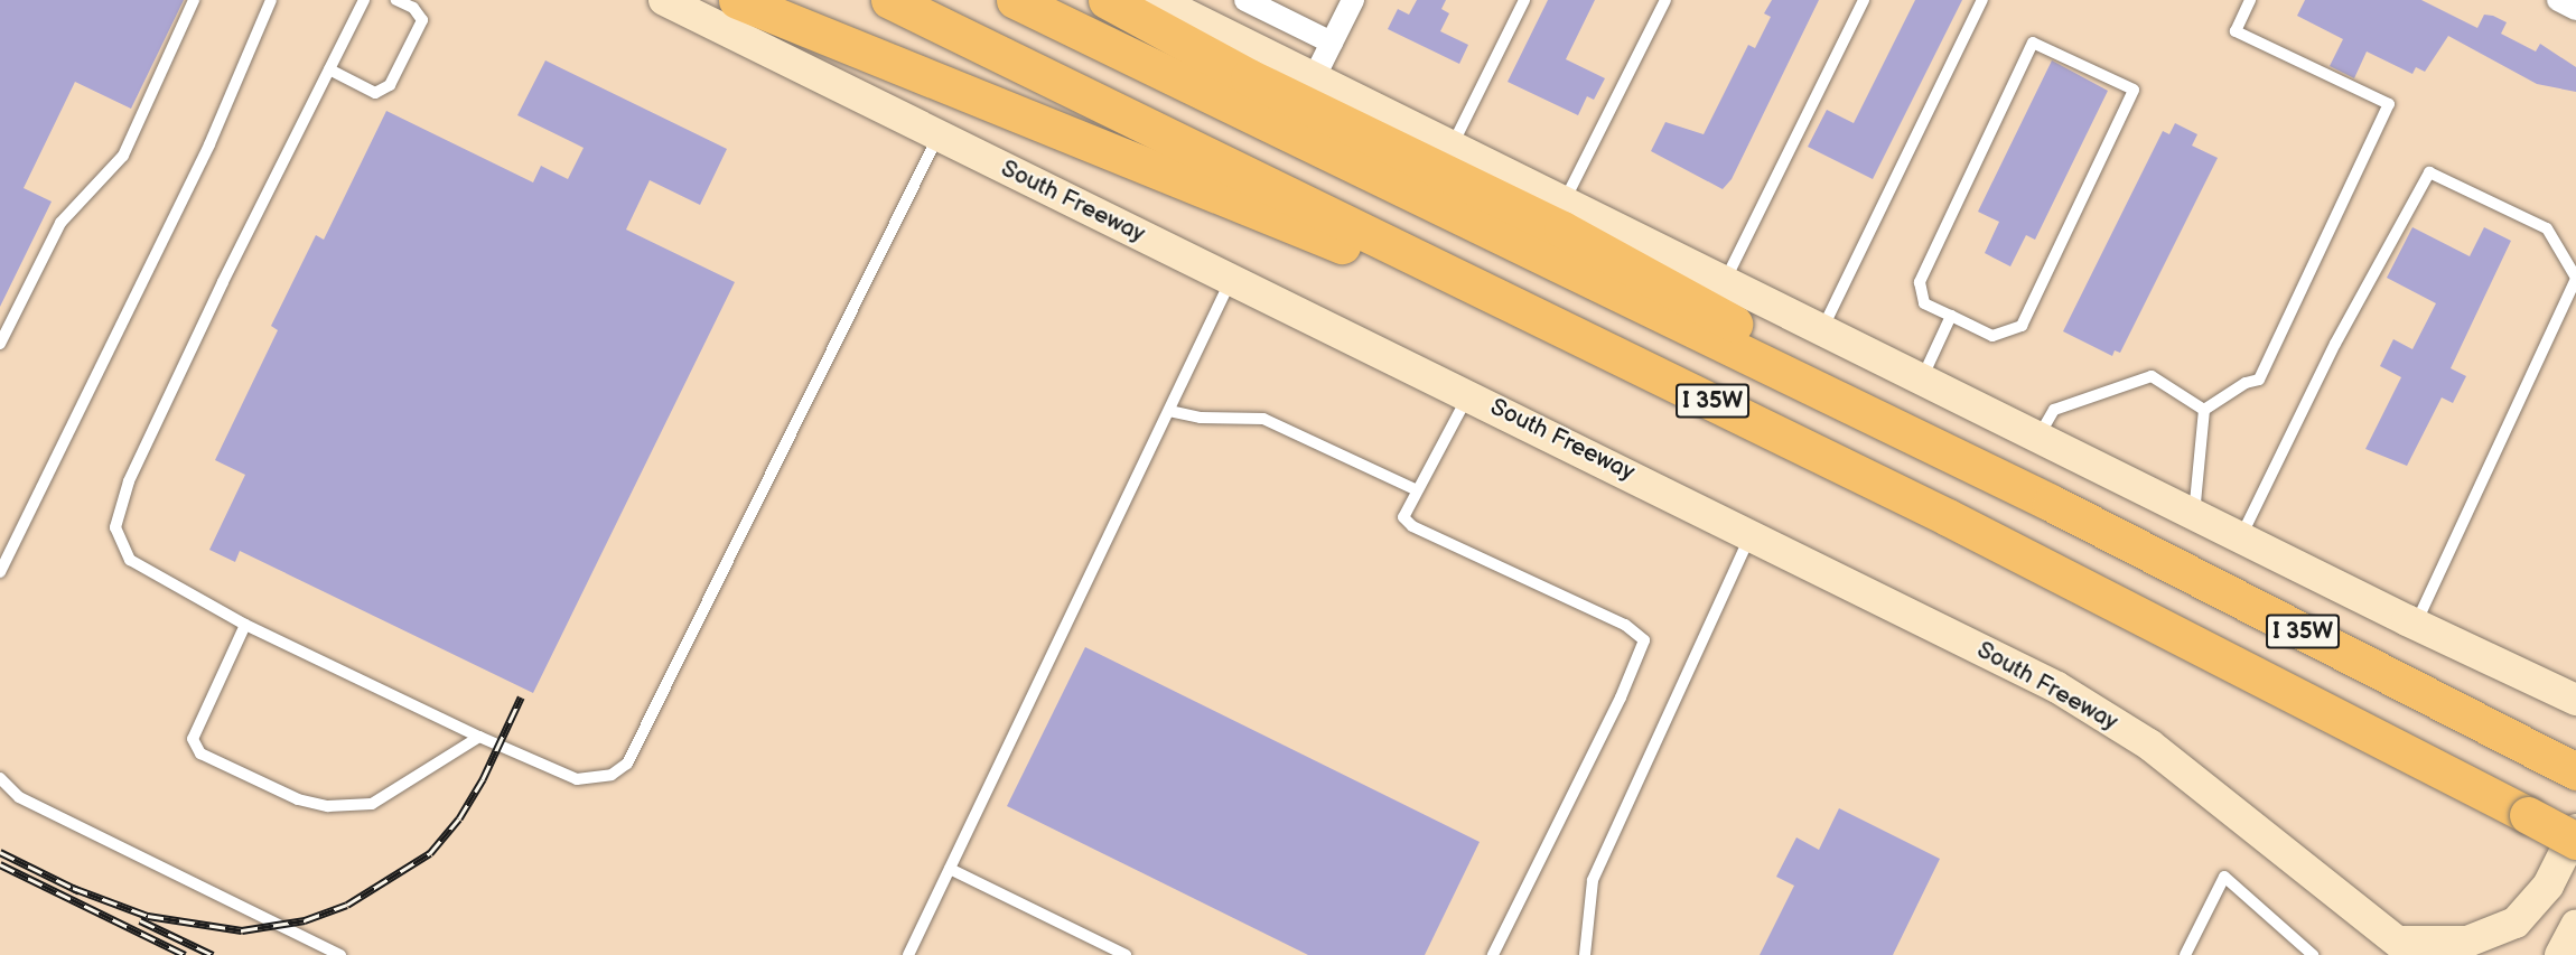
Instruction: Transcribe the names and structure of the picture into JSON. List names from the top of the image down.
{
  "streets": {
    "highway": ["I 35W"],
    "main road": ["South Freeway"]
  }
}
